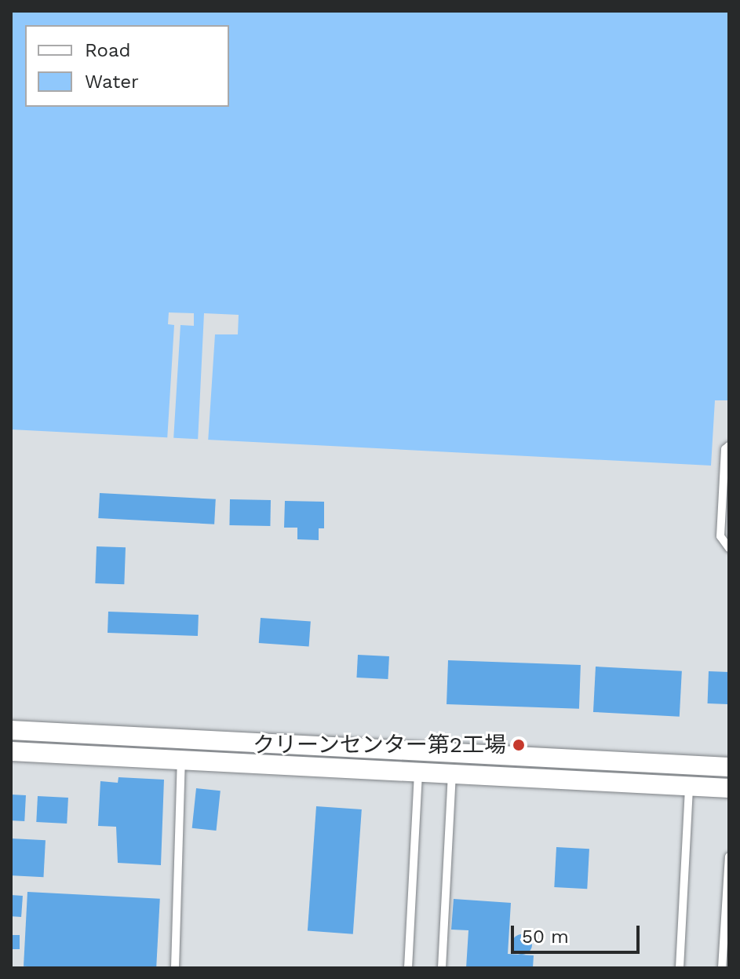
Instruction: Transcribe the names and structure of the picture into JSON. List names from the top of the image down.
{
  "places": ["クリーンセンター第2工場"],
  "legend": ["Road", "Water"],
  "scale_bar": "50 m"
}
